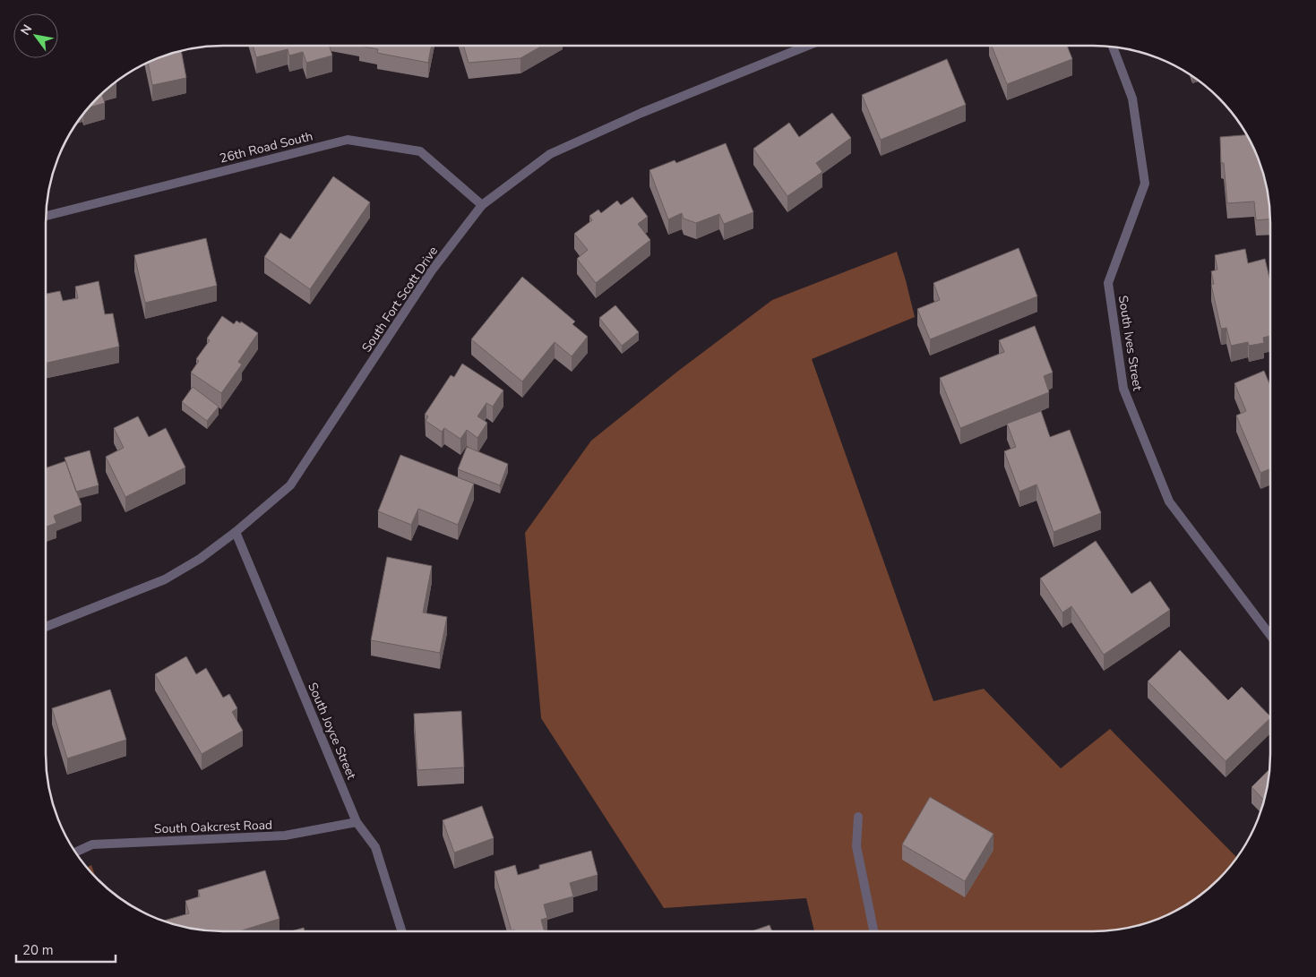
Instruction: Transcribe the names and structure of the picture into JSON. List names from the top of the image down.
{
  "streets": {
    "street": [
      "26th Road South",
      "South Fort Scott Drive",
      "South Ives Street",
      "South Joyce Street",
      "South Oakcrest Road"
    ]
  },
  "crossings": [
    ["26th Road South", "South Fort Scott Drive"],
    ["South Fort Scott Drive", "South Joyce Street"],
    ["South Joyce Street", "South Oakcrest Road"]
  ],
  "scale_bar": "20 m",
  "north": "top left"
}
